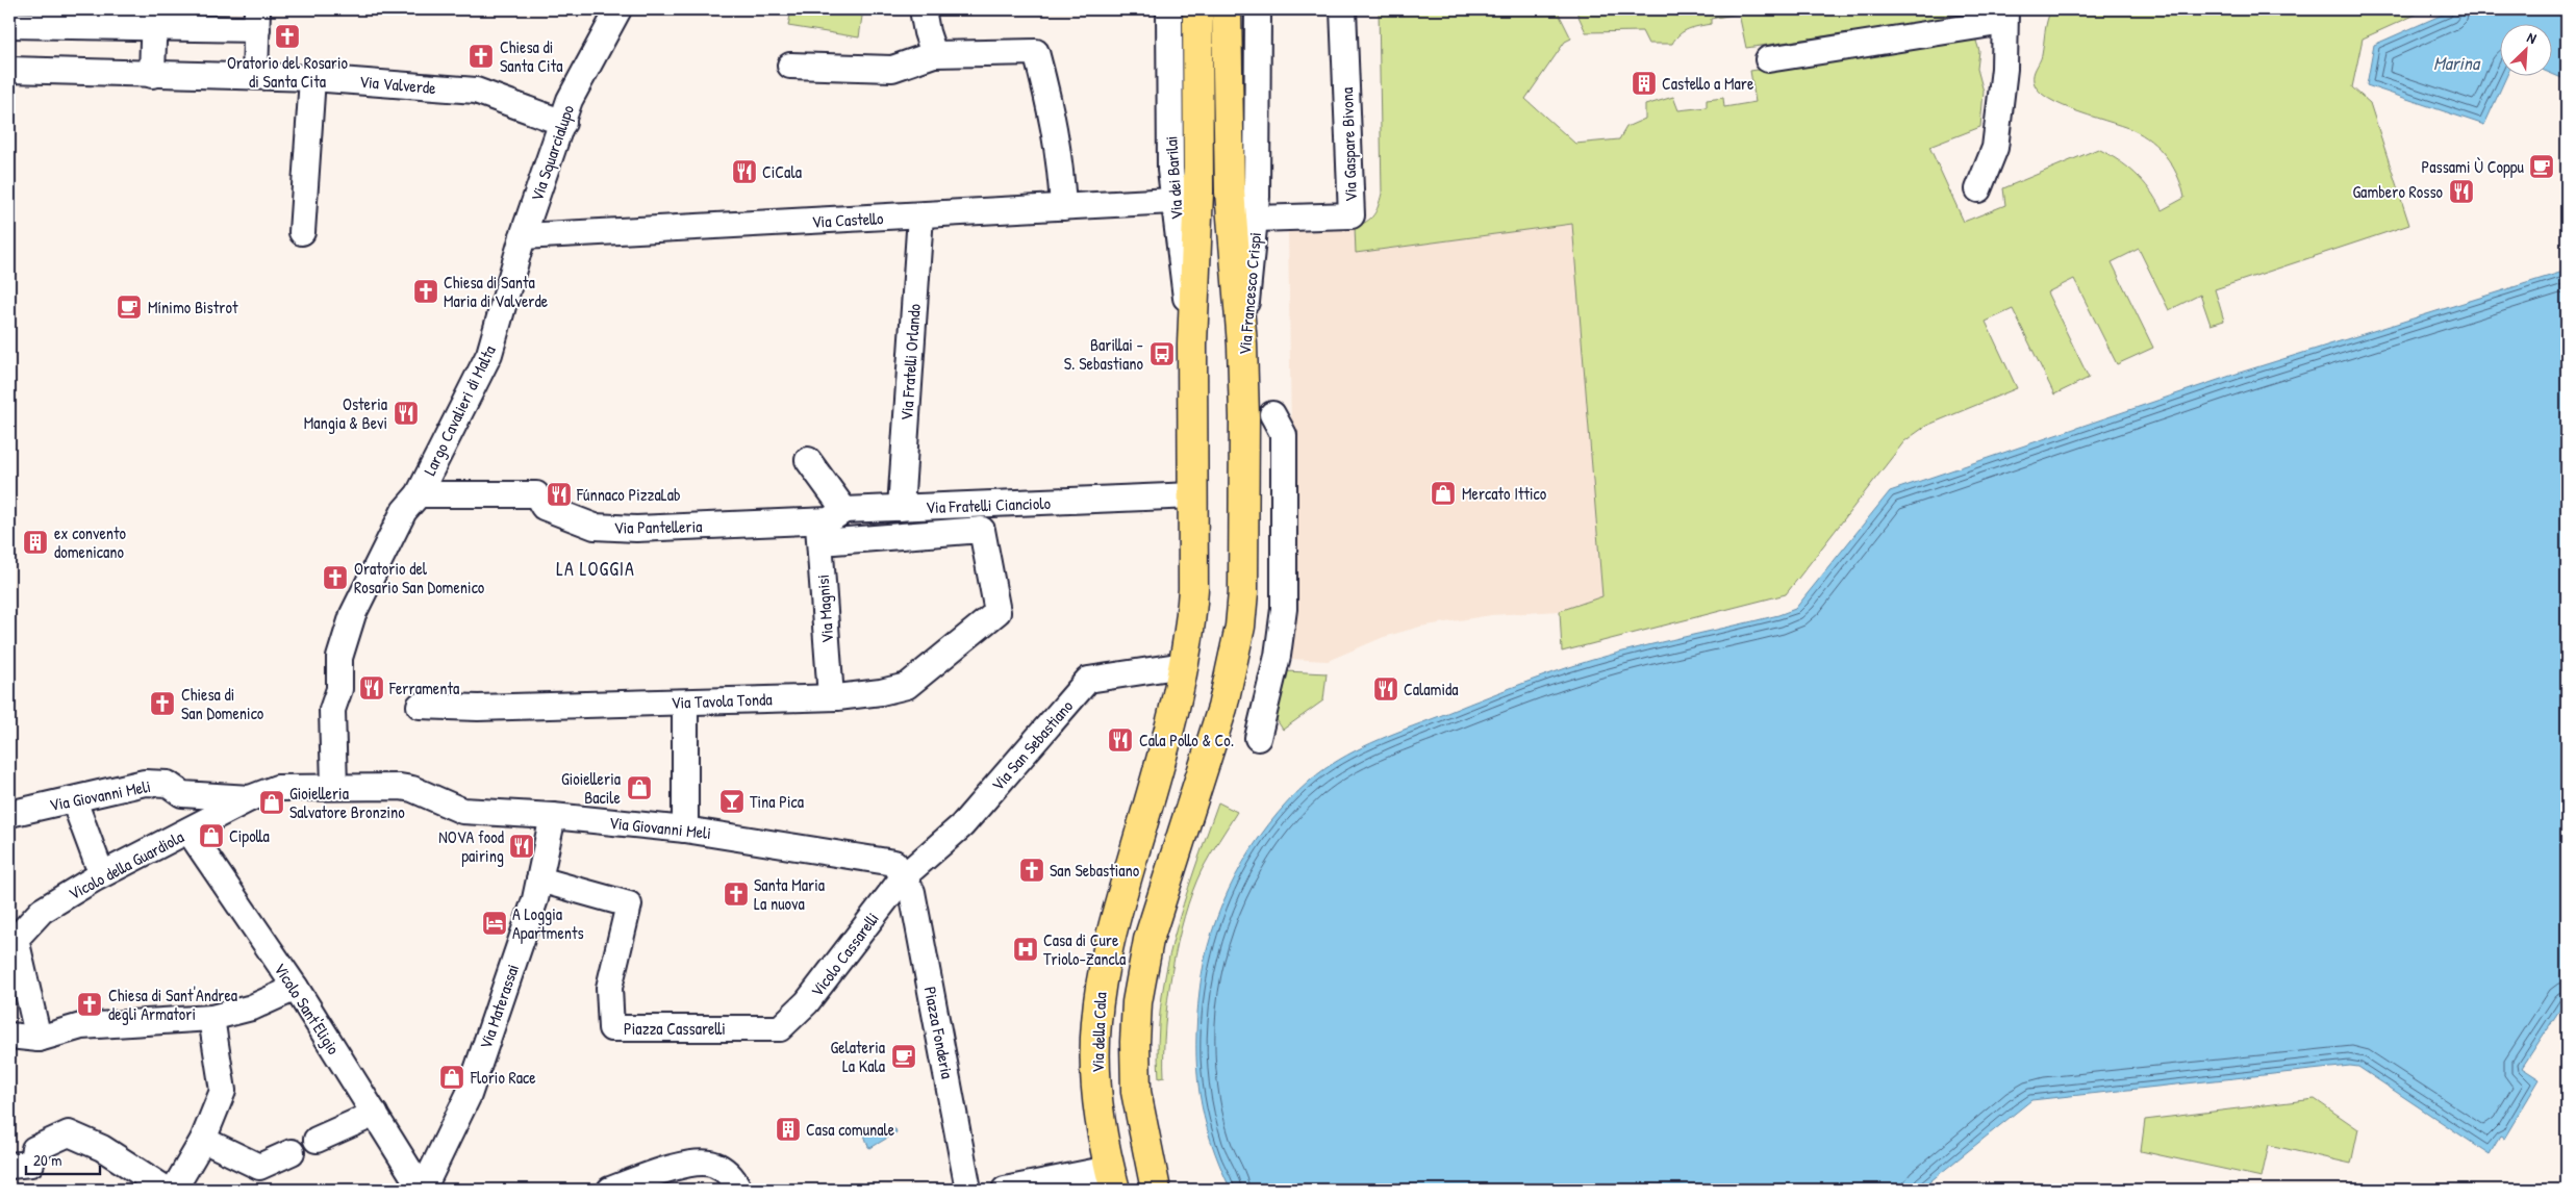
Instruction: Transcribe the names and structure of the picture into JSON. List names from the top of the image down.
{
  "streets": {
    "main road": ["Via Francesco Crispi", "Via della Cala"],
    "street": [
      "Via Valverde",
      "Via Gaspare Bivona",
      "Via Squarcialupo",
      "Via dei Barilai",
      "Via Castello",
      "Via Fratelli Orlando",
      "Largo Cavalieri di Malta",
      "Via Fratelli Cianciolo",
      "Via Pantelleria",
      "Via Magnisi",
      "Via Tavola Tonda",
      "Via San Sebastiano",
      "Via Giovanni Meli",
      "Vicolo della Guardiola",
      "Vicolo Cassarelli",
      "Via Materassai",
      "Vicolo Sant'Eligio",
      "Piazza Cassarelli",
      "Piazza Fonderia"
    ]
  },
  "crossings": [
    ["Via Valverde", "Via Squarcialupo"],
    ["Via Gaspare Bivona", "Via Francesco Crispi"],
    ["Via Squarcialupo", "Via Castello"],
    ["Via Squarcialupo", "Largo Cavalieri di Malta"],
    ["Via dei Barilai", "Via Castello"],
    ["Via Castello", "Via Fratelli Orlando"],
    ["Via Fratelli Orlando", "Via Fratelli Cianciolo"],
    ["Largo Cavalieri di Malta", "Via Pantelleria"],
    ["Largo Cavalieri di Malta", "Via Giovanni Meli"],
    ["Largo Cavalieri di Malta", "Vicolo della Guardiola"],
    ["Via Fratelli Cianciolo", "Via Pantelleria"],
    ["Via Pantelleria", "Via Magnisi"],
    ["Via Pantelleria", "Via Tavola Tonda"],
    ["Via Magnisi", "Via Tavola Tonda"],
    ["Via San Sebastiano", "Via Giovanni Meli"],
    ["Via San Sebastiano", "Vicolo Cassarelli"],
    ["Via San Sebastiano", "Piazza Fonderia"],
    ["Via San Sebastiano", "Via della Cala"],
    ["Via Giovanni Meli", "Vicolo della Guardiola"],
    ["Via Giovanni Meli", "Vicolo Cassarelli"],
    ["Via Giovanni Meli", "Via Materassai"],
    ["Via Giovanni Meli", "Piazza Fonderia"],
    ["Vicolo della Guardiola", "Vicolo Sant'Eligio"],
    ["Vicolo Cassarelli", "Piazza Cassarelli"],
    ["Vicolo Cassarelli", "Piazza Fonderia"],
    ["Via Materassai", "Vicolo Sant'Eligio"],
    ["Via Materassai", "Piazza Cassarelli"]
  ],
  "districts": ["LA LOGGIA"],
  "water": ["Marina"],
  "places": {
    "church": [
      "Oratorio del Rosario di Santa Cita",
      "Chiesa di Santa Cita",
      "Chiesa di Santa Maria di Valverde",
      "Oratorio del Rosario San Domenico",
      "Chiesa di San Domenico",
      "San Sebastiano",
      "Santa Maria La nuova",
      "Chiesa di Sant'Andrea degli Armatori"
    ],
    "building": ["Castello a Mare", "ex convento domenicano", "Casa comunale"],
    "cafe": ["Passami Ù Coppu", "Mínimo Bistrot", "Gelateria La Kala"],
    "restaurant": [
      "CiCala",
      "Gambero Rosso",
      "Osteria Mangia & Bevi",
      "Fúnnaco PizzaLab",
      "Ferramenta",
      "Calamida",
      "Cala Pollo & Co.",
      "NOVA food pairing"
    ],
    "bus stop": ["Barillai - S. Sebastiano"],
    "shop": [
      "Mercato Ittico",
      "Gioielleria Bacile",
      "Gioielleria Salvatore Bronzino",
      "Cipolla",
      "Florio Race"
    ],
    "bar": ["Tina Pica"],
    "hotel": ["A Loggia Apartments"],
    "hospital": ["Casa di Cure Triolo-Zancla"]
  },
  "scale_bar": "20 m",
  "north": "top right"
}
